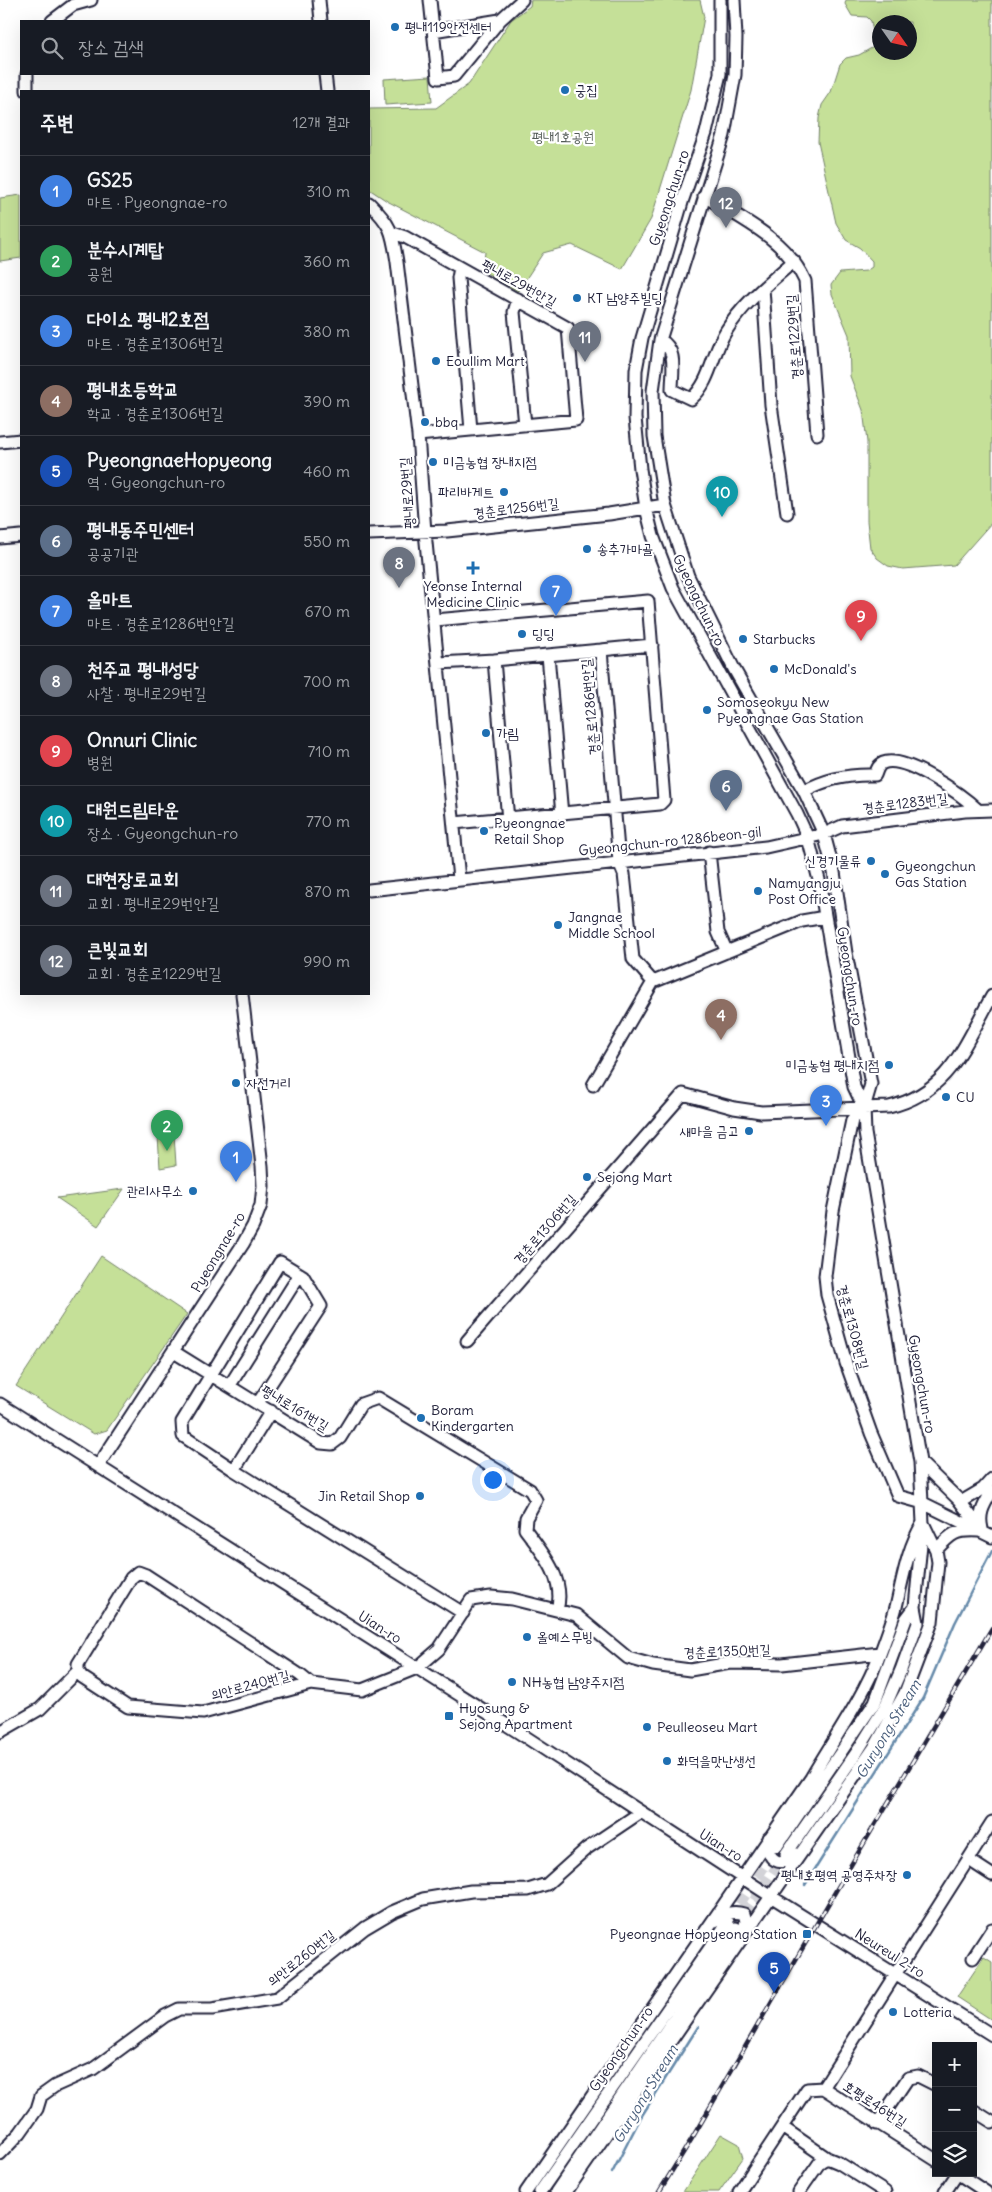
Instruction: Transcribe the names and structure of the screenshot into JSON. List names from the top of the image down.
{
  "streets": {
    "street": [
      "Gyeongchun-ro",
      "평내로29번안길",
      "경춘로1229번길",
      "평내로29번길",
      "경춘로1256번길",
      "경춘로1286번안길",
      "경춘로1283번길",
      "Gyeongchun-ro 1286beon-gil",
      "경춘로1306번길",
      "Pyeongnae-ro",
      "경춘로1308번길",
      "평내로161번길",
      "Uian-ro",
      "경춘로1350번길",
      "의안로240번길",
      "Neureul 2-ro",
      "의안로260번길",
      "호평로46번길"
    ]
  },
  "crossings": [
    ["Gyeongchun-ro", "경춘로1229번길"],
    ["Gyeongchun-ro", "경춘로1256번길"],
    ["Gyeongchun-ro", "경춘로1283번길"],
    ["Gyeongchun-ro", "Gyeongchun-ro 1286beon-gil"],
    ["Gyeongchun-ro", "경춘로1306번길"],
    ["Gyeongchun-ro", "경춘로1308번길"],
    ["평내로29번안길", "평내로29번길"],
    ["평내로29번길", "경춘로1256번길"],
    ["평내로29번길", "경춘로1286번안길"],
    ["평내로29번길", "Gyeongchun-ro 1286beon-gil"],
    ["경춘로1286번안길", "Gyeongchun-ro 1286beon-gil"],
    ["경춘로1283번길", "Gyeongchun-ro 1286beon-gil"],
    ["경춘로1306번길", "경춘로1308번길"],
    ["Pyeongnae-ro", "평내로161번길"],
    ["Pyeongnae-ro", "Uian-ro"],
    ["평내로161번길", "경춘로1350번길"],
    ["Uian-ro", "경춘로1350번길"],
    ["Uian-ro", "의안로240번길"],
    ["Uian-ro", "Neureul 2-ro"],
    ["Uian-ro", "의안로260번길"],
    ["경춘로1350번길", "의안로240번길"]
  ],
  "water": ["Guryong Stream"],
  "parks": ["평내1호공원"],
  "places": {
    "other": [
      "평내119안전센터",
      "궁집",
      "KT 남양주빌딩",
      "Eoullim Mart",
      "bbq",
      "미금농협 장내지점",
      "파리바게트",
      "송추가마골",
      "딩딩",
      "Starbucks",
      "McDonald's",
      "Somoseokyu New Pyeongnae Gas Station",
      "가림",
      "Pyeongnae Retail Shop",
      "신경기물류",
      "Gyeongchun Gas Station",
      "Namyangju Post Office",
      "Jangnae Middle School",
      "미금농협 평내지점",
      "자전거리",
      "CU",
      "새마을 금고",
      "Sejong Mart",
      "관리사무소",
      "Boram Kindergarten",
      "Jin Retail Shop",
      "올예스무빙",
      "NH농협 남양주지점",
      "Peulleoseu Mart",
      "화덕을맛난생선",
      "평내호평역 공영주차장",
      "Lotteria"
    ],
    "health": ["Yeonse Internal Medicine Clinic"],
    "transit": ["Hyosung & Sejong Apartment", "Pyeongnae Hopyeong Station"]
  },
  "north": "bottom right",
  "page": {
    "search": "장소 검색",
    "heading": ["주변", "12개 결과"],
    "list": [
      {
        "mark": "1",
        "name": "GS25",
        "note": "마트 · Pyeongnae-ro",
        "value": "310 m"
      },
      {
        "mark": "2",
        "name": "분수시계탑",
        "note": "공원",
        "value": "360 m"
      },
      {
        "mark": "3",
        "name": "다이소 평내2호점",
        "note": "마트 · 경춘로1306번길",
        "value": "380 m"
      },
      {
        "mark": "4",
        "name": "평내초등학교",
        "note": "학교 · 경춘로1306번길",
        "value": "390 m"
      },
      {
        "mark": "5",
        "name": "PyeongnaeHopyeong",
        "note": "역 · Gyeongchun-ro",
        "value": "460 m"
      },
      {
        "mark": "6",
        "name": "평내동주민센터",
        "note": "공공기관",
        "value": "550 m"
      },
      {
        "mark": "7",
        "name": "올마트",
        "note": "마트 · 경춘로1286번안길",
        "value": "670 m"
      },
      {
        "mark": "8",
        "name": "천주교 평내성당",
        "note": "사찰 · 평내로29번길",
        "value": "700 m"
      },
      {
        "mark": "9",
        "name": "Onnuri Clinic",
        "note": "병원",
        "value": "710 m"
      },
      {
        "mark": "10",
        "name": "대원드림타운",
        "note": "장소 · Gyeongchun-ro",
        "value": "770 m"
      },
      {
        "mark": "11",
        "name": "대현장로교회",
        "note": "교회 · 평내로29번안길",
        "value": "870 m"
      },
      {
        "mark": "12",
        "name": "큰빛교회",
        "note": "교회 · 경춘로1229번길",
        "value": "990 m"
      }
    ],
    "pins": [
      "12",
      "11",
      "10",
      "8",
      "7",
      "9",
      "6",
      "4",
      "3",
      "2",
      "1",
      "5"
    ],
    "map_buttons": ["+", "−"]
  }
}
